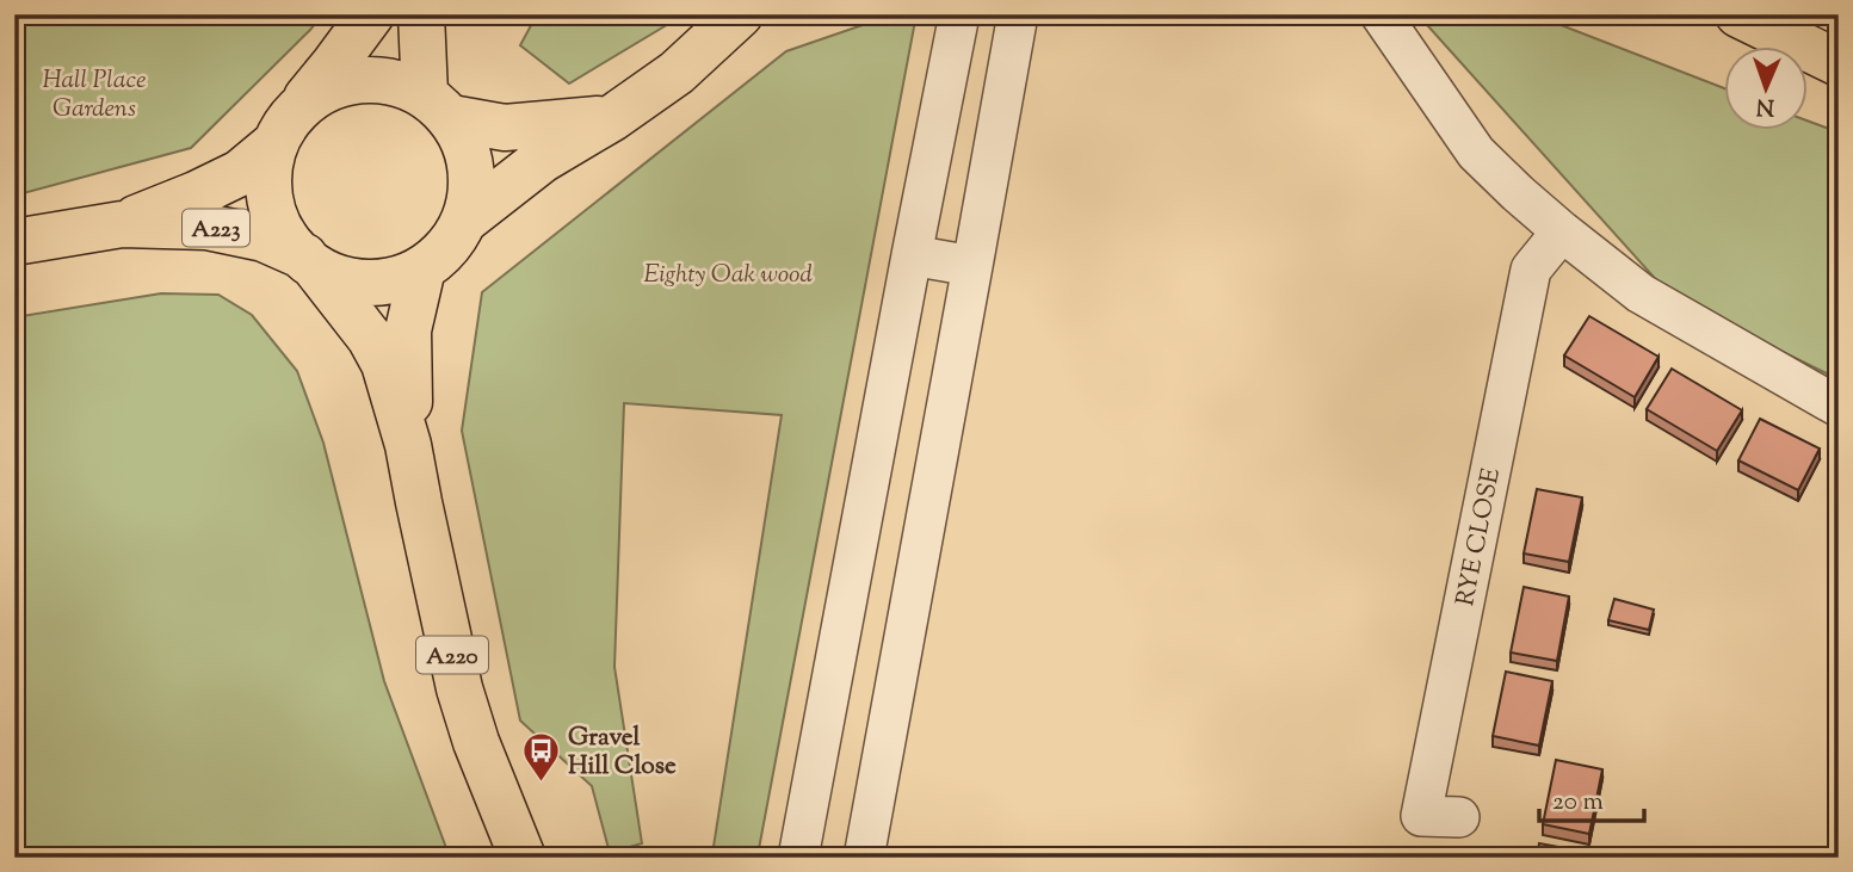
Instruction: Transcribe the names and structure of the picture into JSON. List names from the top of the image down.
{
  "streets": {
    "main road": ["A223", "A220"],
    "street": ["RYE CLOSE"]
  },
  "crossings": [
    ["A223", "A220"]
  ],
  "parks": ["Hall Place Gardens", "Eighty Oak wood"],
  "places": {
    "bus stop": ["Gravel Hill Close"]
  },
  "scale_bar": "20 m",
  "north": "bottom"
}
